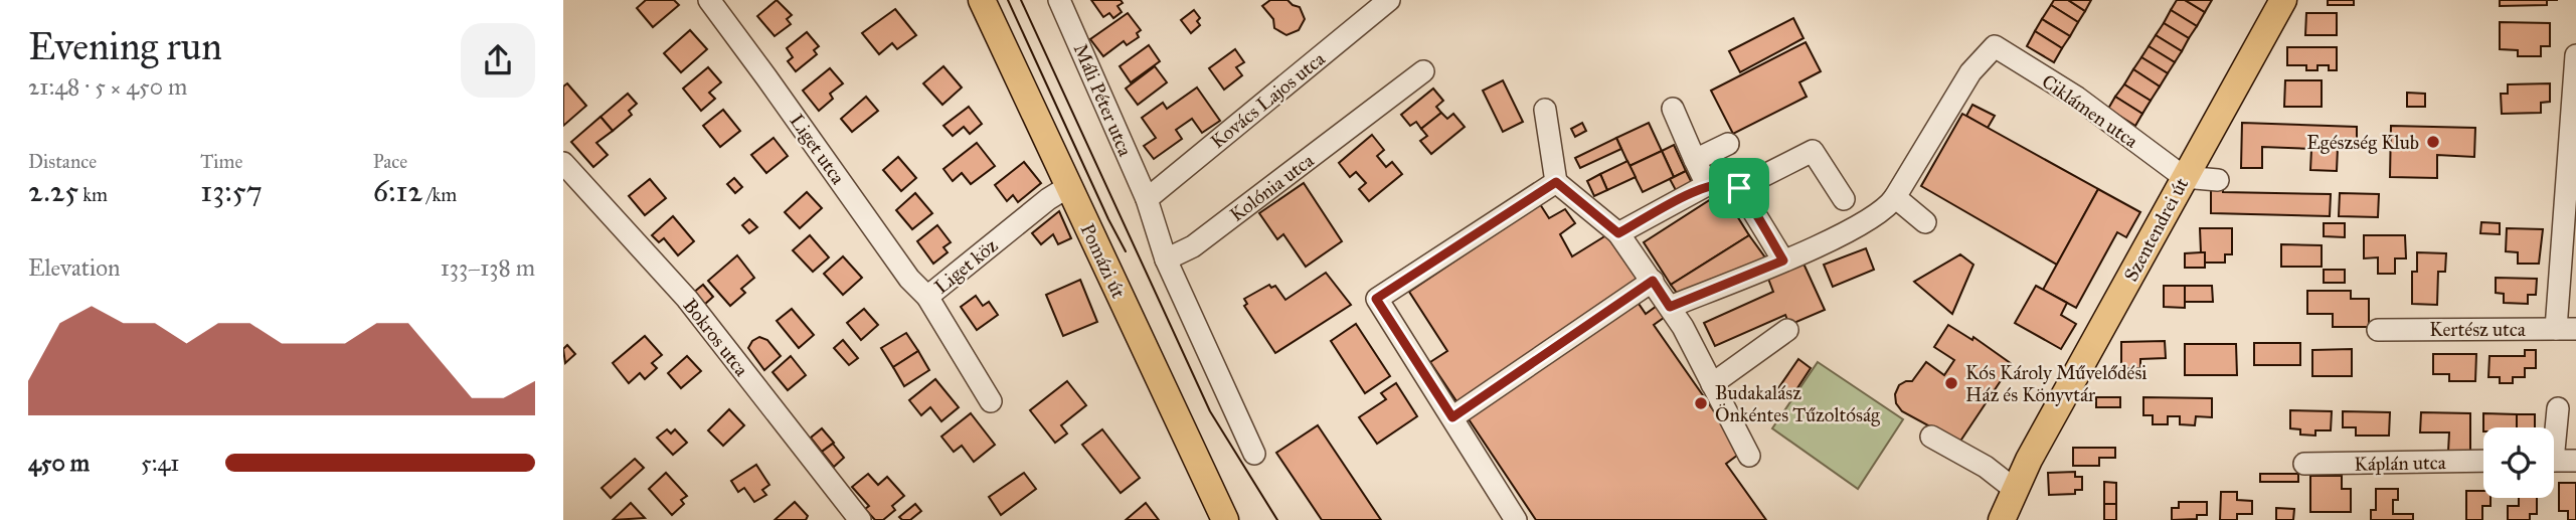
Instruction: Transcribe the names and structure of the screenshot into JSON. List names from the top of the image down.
{
  "streets": {
    "main road": ["Szentendrei út", "Pomázi út"],
    "street": [
      "Máli Péter utca",
      "Kovács Lajos utca",
      "Ciklámen utca",
      "Liget utca",
      "Kolónia utca",
      "Liget köz",
      "Kertész utca",
      "Bokros utca",
      "Káplán utca"
    ]
  },
  "crossings": [
    ["Máli Péter utca", "Kovács Lajos utca"],
    ["Ciklámen utca", "Szentendrei út"],
    ["Liget utca", "Liget köz"],
    ["Pomázi út", "Liget köz"]
  ],
  "places": ["Egészség Klub", "Kós Károly Művelődési Ház és Könyvtár", "Budakalász Önkéntes Tűzoltóság"],
  "page": {
    "heading": ["Evening run", "21:48 · 5 × 450 m"],
    "stats": [
      ["Distance", "2.25 km"],
      ["Time", "13:57"],
      ["Pace", "6:12 /km"]
    ],
    "chart": ["Elevation", "133–138 m"],
    "list": [
      {
        "name": "450 m",
        "note": "5:41"
      }
    ]
  }
}
